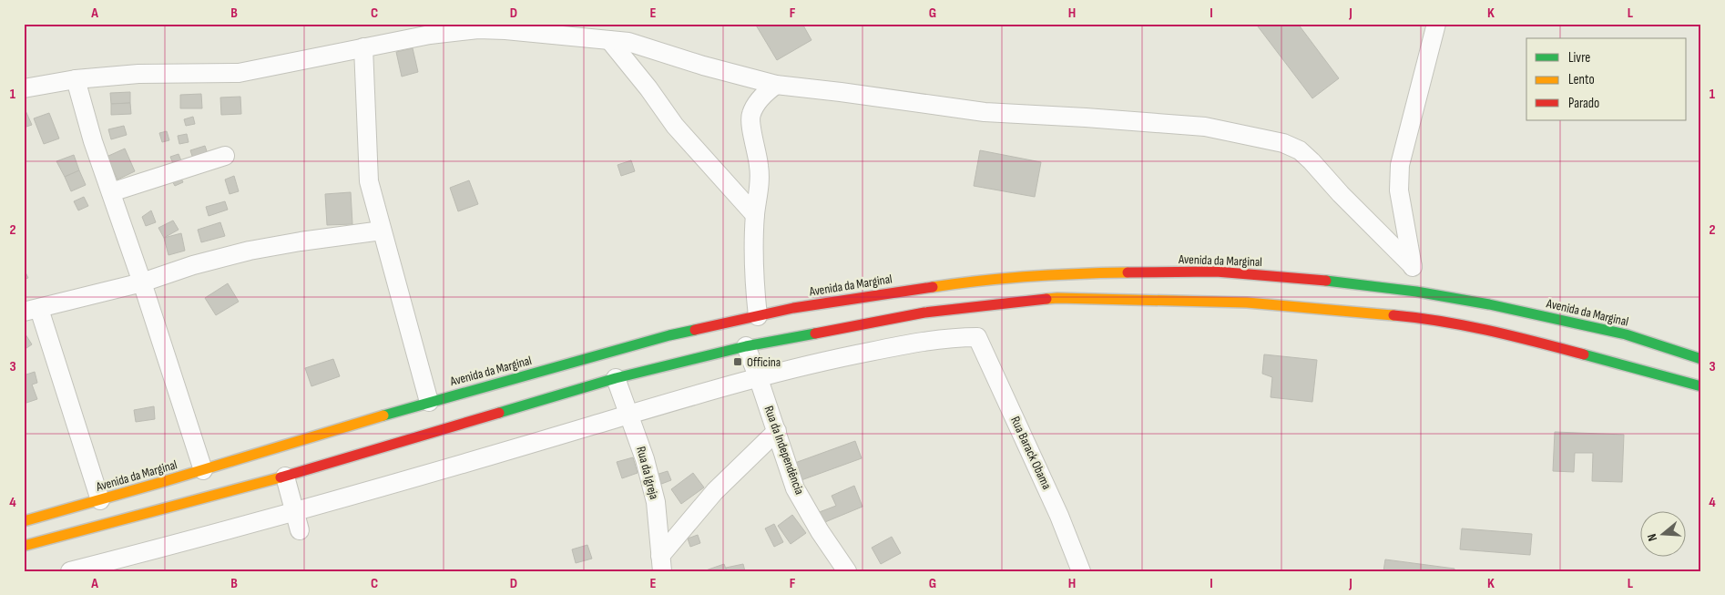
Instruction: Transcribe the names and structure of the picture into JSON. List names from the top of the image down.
{
  "streets": {
    "main road": ["Avenida da Marginal"],
    "street": ["Rua da Independência", "Rua Barack Obama", "Rua da Igreja"]
  },
  "crossings": [
    ["Rua da Independência", "Rua Barack Obama"]
  ],
  "places": {
    "transit": ["Officina"]
  },
  "legend": ["Livre", "Lento", "Parado"],
  "north": "left",
  "grid": {
    "columns": [
      "A",
      "B",
      "C",
      "D",
      "E",
      "F",
      "G",
      "H",
      "I",
      "J",
      "K",
      "L"
    ],
    "rows": [
      "1",
      "2",
      "3",
      "4"
    ]
  }
}
